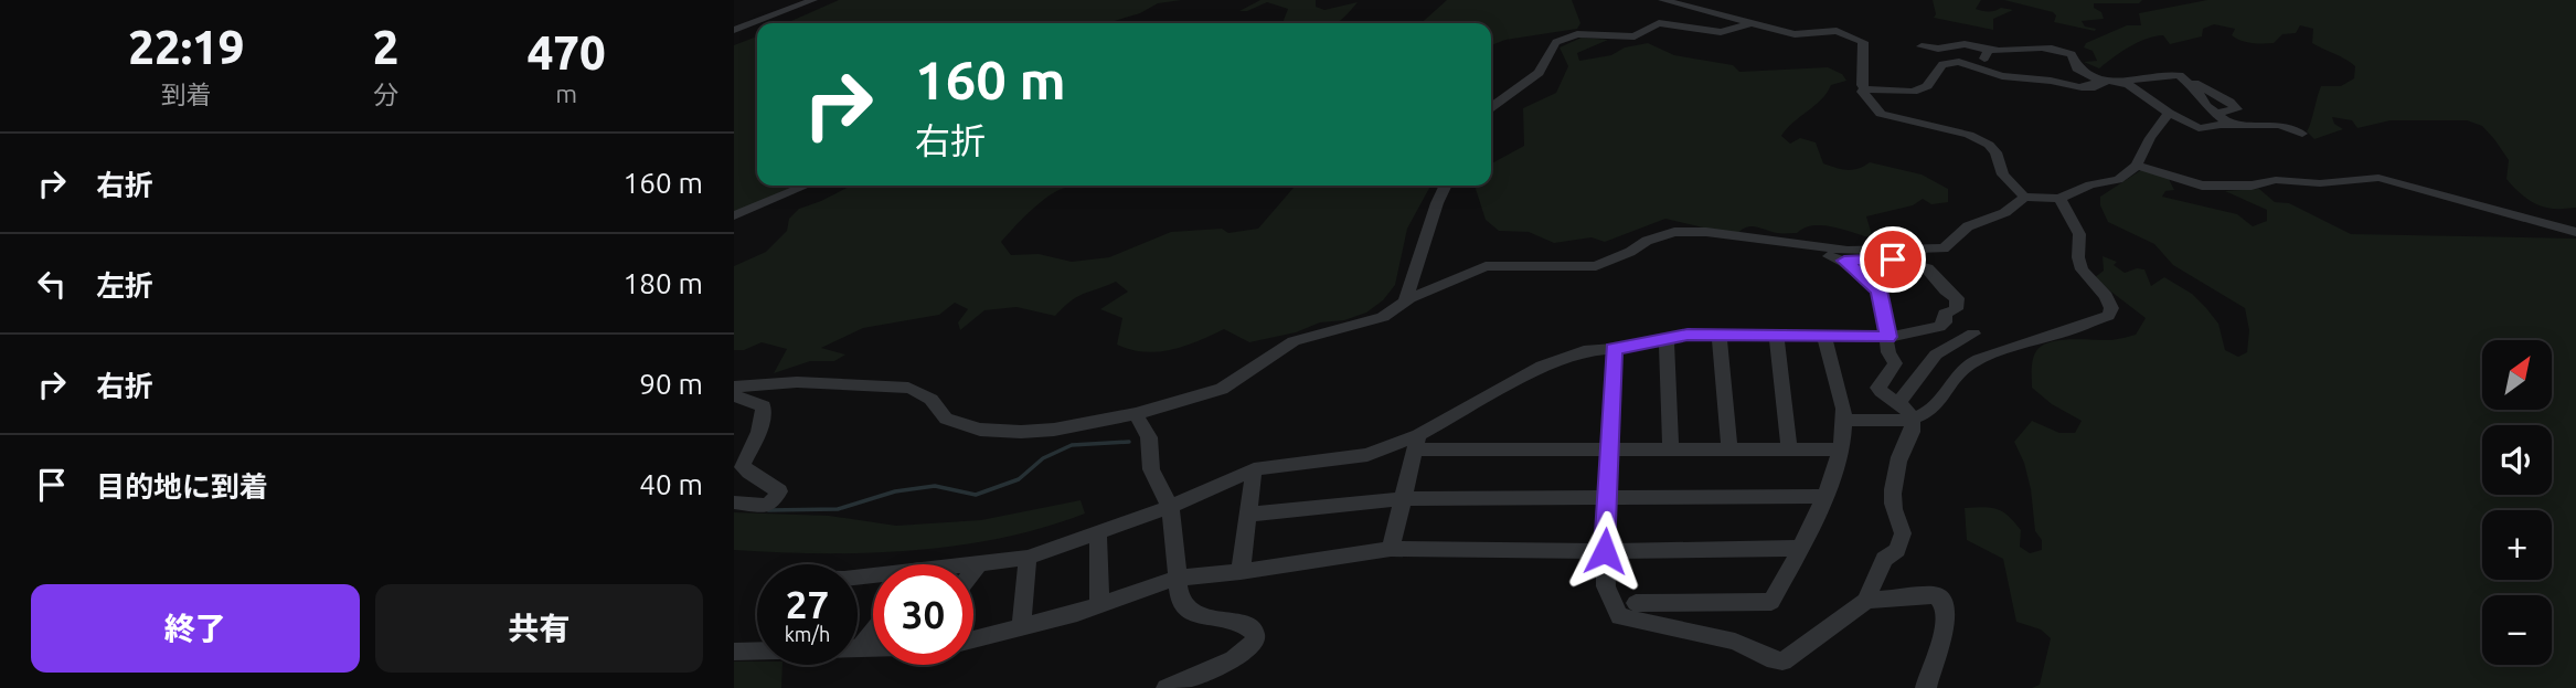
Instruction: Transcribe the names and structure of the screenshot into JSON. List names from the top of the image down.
{
  "north": "top right",
  "page": {
    "eta": [
      "22:19",
      "到着",
      "2",
      "分",
      "470",
      "m"
    ],
    "turn": ["160 m", "右折"],
    "list": [
      {
        "name": "右折",
        "value": "160 m"
      },
      {
        "name": "左折",
        "value": "180 m"
      },
      {
        "name": "右折",
        "value": "90 m"
      },
      {
        "name": "目的地に到着",
        "value": "40 m"
      }
    ],
    "map_buttons": ["+", "−"],
    "speed": "27 km/h",
    "limit": "30",
    "buttons": ["終了", "共有"]
  }
}
